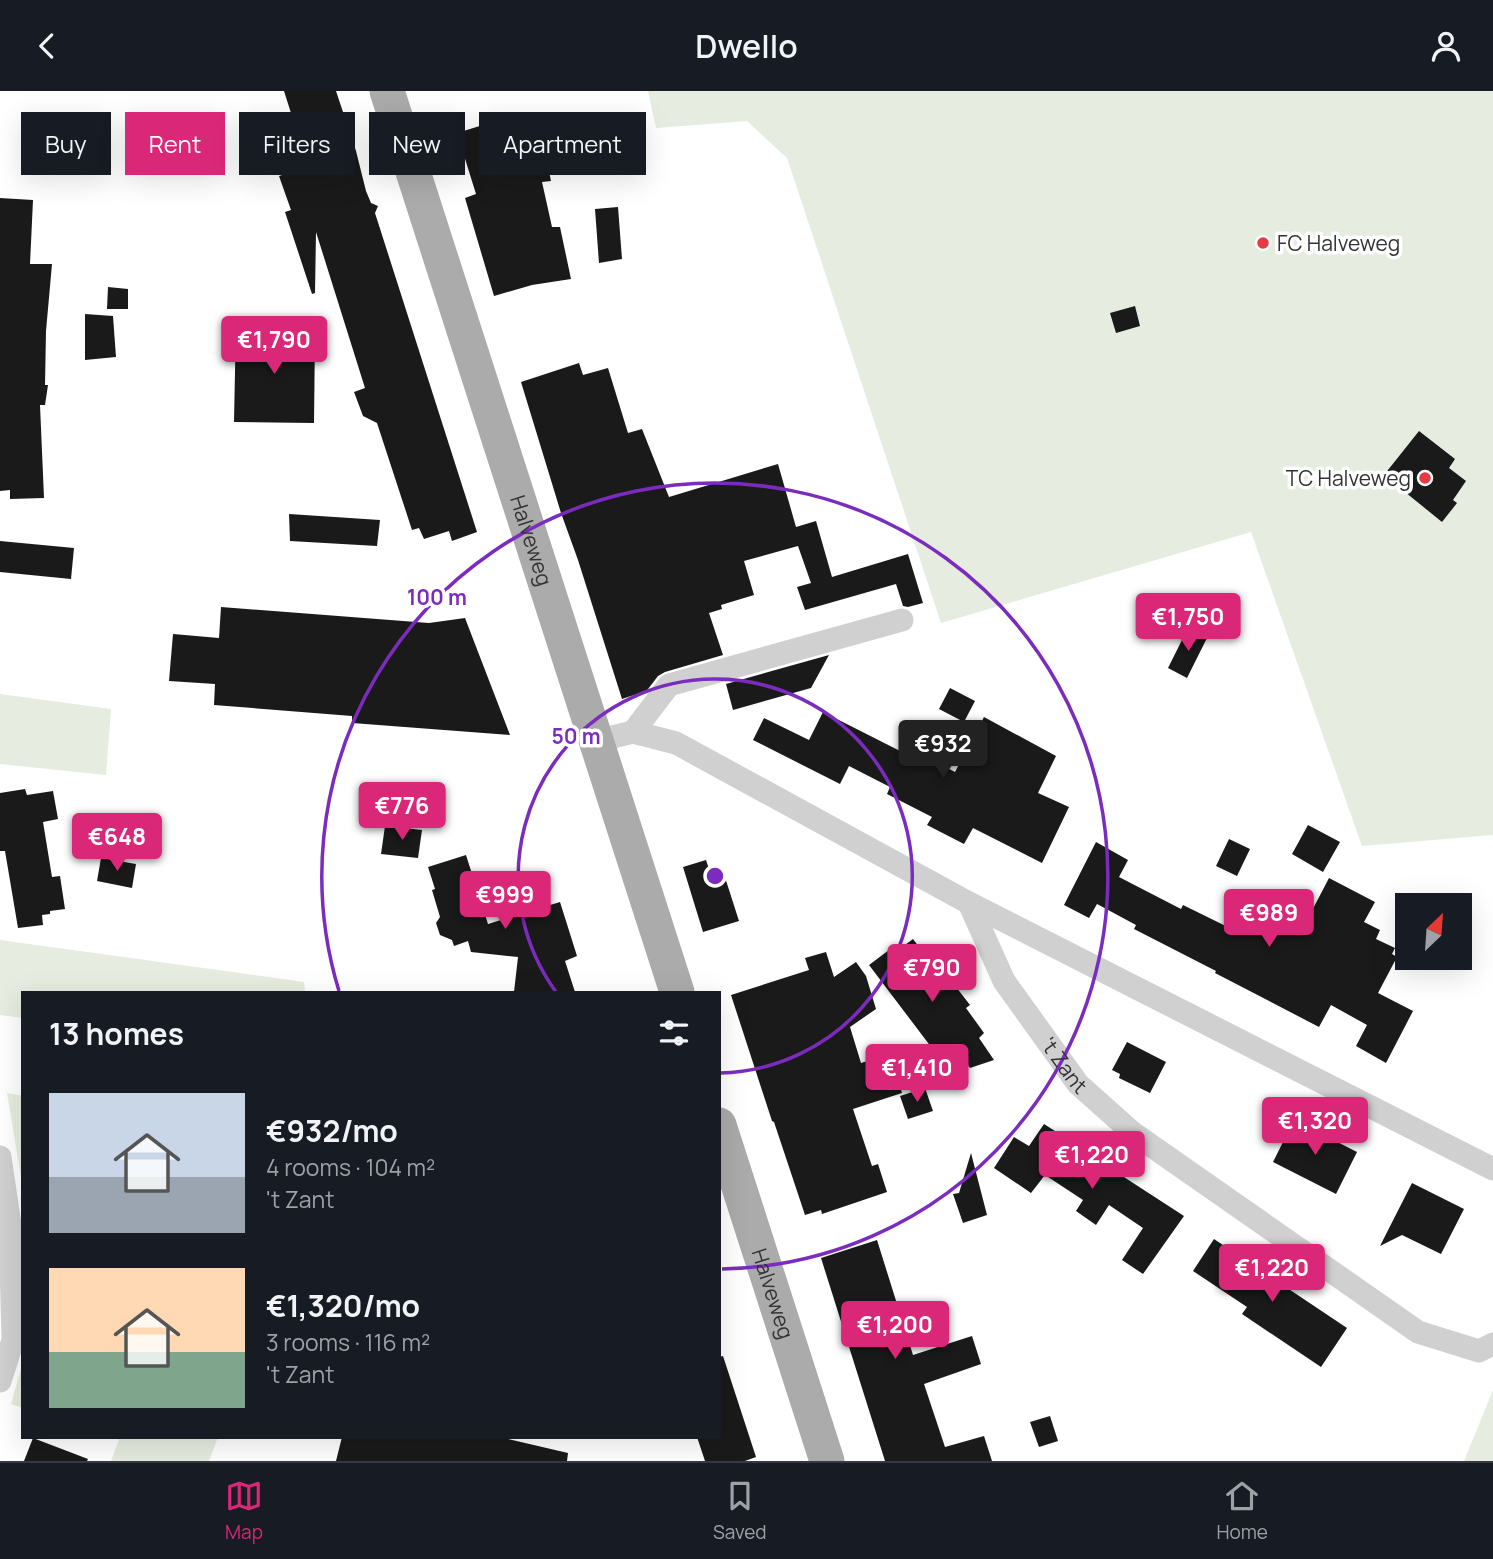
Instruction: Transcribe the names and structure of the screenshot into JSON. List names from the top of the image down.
{
  "streets": {
    "main road": ["Halveweg"],
    "street": ["'t Zant"]
  },
  "places": ["FC Halveweg", "TC Halveweg"],
  "north": "top right",
  "page": {
    "header": "Dwello",
    "chip": [
      "Buy",
      "Rent",
      "Filters",
      "New",
      "Apartment"
    ],
    "price": [
      "€1,790",
      "€1,750",
      "€932",
      "€776",
      "€648",
      "€999",
      "€989",
      "€790",
      "€1,410",
      "€1,320",
      "€1,220",
      "€1,220",
      "€1,200"
    ],
    "heading": "13 homes",
    "list": [
      {
        "name": "€932/mo",
        "note": "4 rooms · 104 m² · 't Zant"
      },
      {
        "name": "€1,320/mo",
        "note": "3 rooms · 116 m² · 't Zant"
      }
    ],
    "tabs": ["Map", "Saved", "Home"]
  },
  "rings": ["100 m", "50 m"]
}
